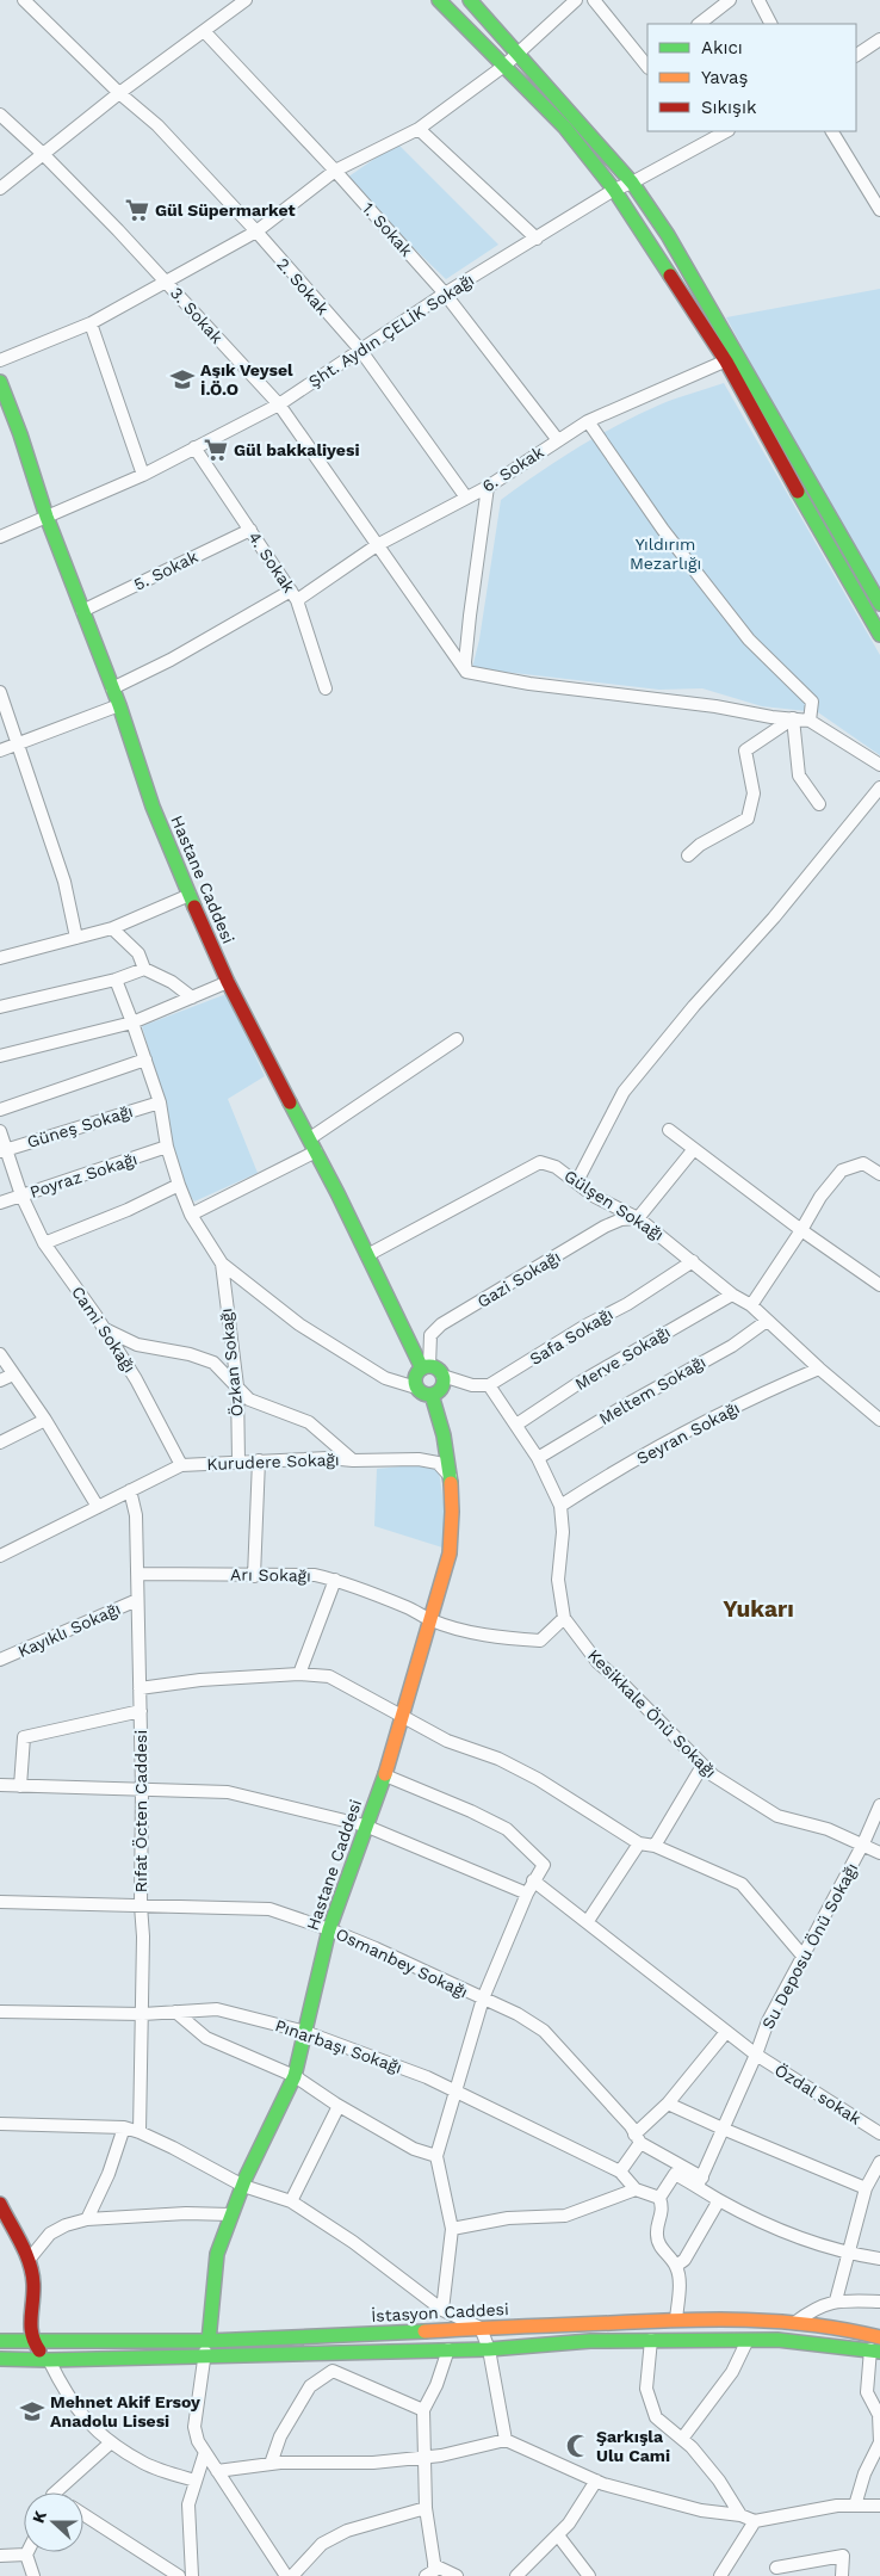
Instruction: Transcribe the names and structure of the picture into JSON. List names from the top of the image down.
{
  "streets": {
    "street": [
      "1. Sokak",
      "2. Sokak",
      "3. Sokak",
      "Şht. Aydın ÇELİK Sokağı",
      "6. Sokak",
      "4. Sokak",
      "5. Sokak",
      "Hastane Caddesi",
      "Güneş Sokağı",
      "Poyraz Sokağı",
      "Gülşen Sokağı",
      "Gazi Sokağı",
      "Cami Sokağı",
      "Safa Sokağı",
      "Merve Sokağı",
      "Özkan Sokağı",
      "Meltem Sokağı",
      "Seyran Sokağı",
      "Kurudere Sokağı",
      "Arı Sokağı",
      "Kayıklı Sokağı",
      "Kesikkale Önü Sokağı",
      "Rıfat Öcten Caddesi",
      "Su Deposu Önü Sokağı",
      "Osmanbey Sokağı",
      "Pınarbaşı Sokağı",
      "Özdal sokak",
      "İstasyon Caddesi"
    ]
  },
  "crossings": [
    ["1. Sokak", "Şht. Aydın ÇELİK Sokağı"],
    ["1. Sokak", "6. Sokak"],
    ["2. Sokak", "Şht. Aydın ÇELİK Sokağı"],
    ["2. Sokak", "6. Sokak"],
    ["3. Sokak", "Şht. Aydın ÇELİK Sokağı"],
    ["3. Sokak", "6. Sokak"],
    ["Şht. Aydın ÇELİK Sokağı", "4. Sokak"],
    ["Şht. Aydın ÇELİK Sokağı", "Hastane Caddesi"],
    ["6. Sokak", "4. Sokak"],
    ["6. Sokak", "Hastane Caddesi"],
    ["4. Sokak", "5. Sokak"],
    ["5. Sokak", "Hastane Caddesi"],
    ["Hastane Caddesi", "Gülşen Sokağı"],
    ["Hastane Caddesi", "Gazi Sokağı"],
    ["Hastane Caddesi", "Kurudere Sokağı"],
    ["Hastane Caddesi", "Arı Sokağı"],
    ["Hastane Caddesi", "Osmanbey Sokağı"],
    ["Hastane Caddesi", "Pınarbaşı Sokağı"],
    ["Hastane Caddesi", "İstasyon Caddesi"],
    ["Güneş Sokağı", "Cami Sokağı"],
    ["Poyraz Sokağı", "Cami Sokağı"],
    ["Gülşen Sokağı", "Gazi Sokağı"],
    ["Gülşen Sokağı", "Safa Sokağı"],
    ["Gülşen Sokağı", "Merve Sokağı"],
    ["Gülşen Sokağı", "Meltem Sokağı"],
    ["Gülşen Sokağı", "Seyran Sokağı"],
    ["Cami Sokağı", "Kurudere Sokağı"],
    ["Özkan Sokağı", "Kurudere Sokağı"],
    ["Kurudere Sokağı", "Rıfat Öcten Caddesi"],
    ["Arı Sokağı", "Kesikkale Önü Sokağı"],
    ["Arı Sokağı", "Rıfat Öcten Caddesi"],
    ["Kayıklı Sokağı", "Rıfat Öcten Caddesi"],
    ["Kesikkale Önü Sokağı", "Su Deposu Önü Sokağı"],
    ["Rıfat Öcten Caddesi", "Osmanbey Sokağı"],
    ["Rıfat Öcten Caddesi", "Pınarbaşı Sokağı"],
    ["Su Deposu Önü Sokağı", "Özdal sokak"]
  ],
  "districts": ["Yukarı"],
  "parks": ["Yıldırım Mezarlığı"],
  "places": {
    "supermarket": ["Gül Süpermarket", "Gül bakkaliyesi"],
    "school or university": ["Aşık Veysel İ.Ö.O", "Mehnet Akif Ersoy Anadolu Lisesi"],
    "mosque": ["Şarkışla Ulu Cami"]
  },
  "legend": ["Akıcı", "Yavaş", "Sıkışık"],
  "north": "left"
}
